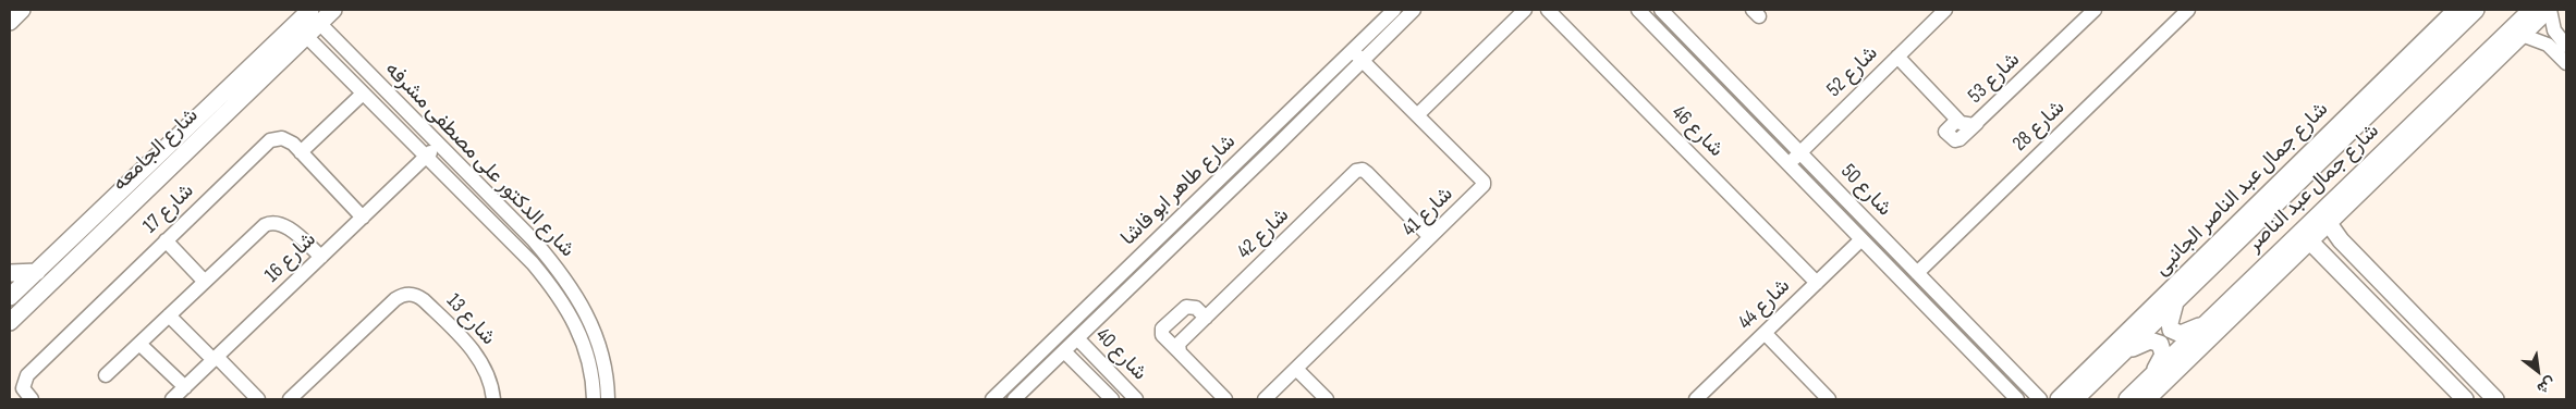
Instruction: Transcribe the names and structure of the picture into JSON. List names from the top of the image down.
{
  "streets": {
    "main road": ["شارع الجامعه", "شارع جمال عبد الناصر", "شارع جمال عبد الناصر الجانبى"],
    "street": [
      "شارع 52",
      "شارع 53",
      "شارع 28",
      "شارع 46",
      "شارع الدكتور على مصطفى مشرفه",
      "شارع طاهر ابو فاشا",
      "شارع 50",
      "شارع 17",
      "شارع 41",
      "شارع 42",
      "شارع 16",
      "شارع 44",
      "شارع 13",
      "شارع 40"
    ]
  },
  "crossings": [
    ["شارع 52", "شارع 53"],
    ["شارع 52", "شارع 50"],
    ["شارع 28", "شارع 50"],
    ["شارع 46", "شارع 44"],
    ["شارع الجامعه", "شارع الدكتور على مصطفى مشرفه"],
    ["شارع الدكتور على مصطفى مشرفه", "شارع 16"],
    ["شارع جمال عبد الناصر", "شارع جمال عبد الناصر الجانبى"],
    ["شارع طاهر ابو فاشا", "شارع 41"],
    ["شارع طاهر ابو فاشا", "شارع 40"],
    ["شارع 50", "شارع 44"],
    ["شارع 17", "شارع 16"],
    ["شارع 41", "شارع 42"]
  ],
  "north": "bottom right"
}
